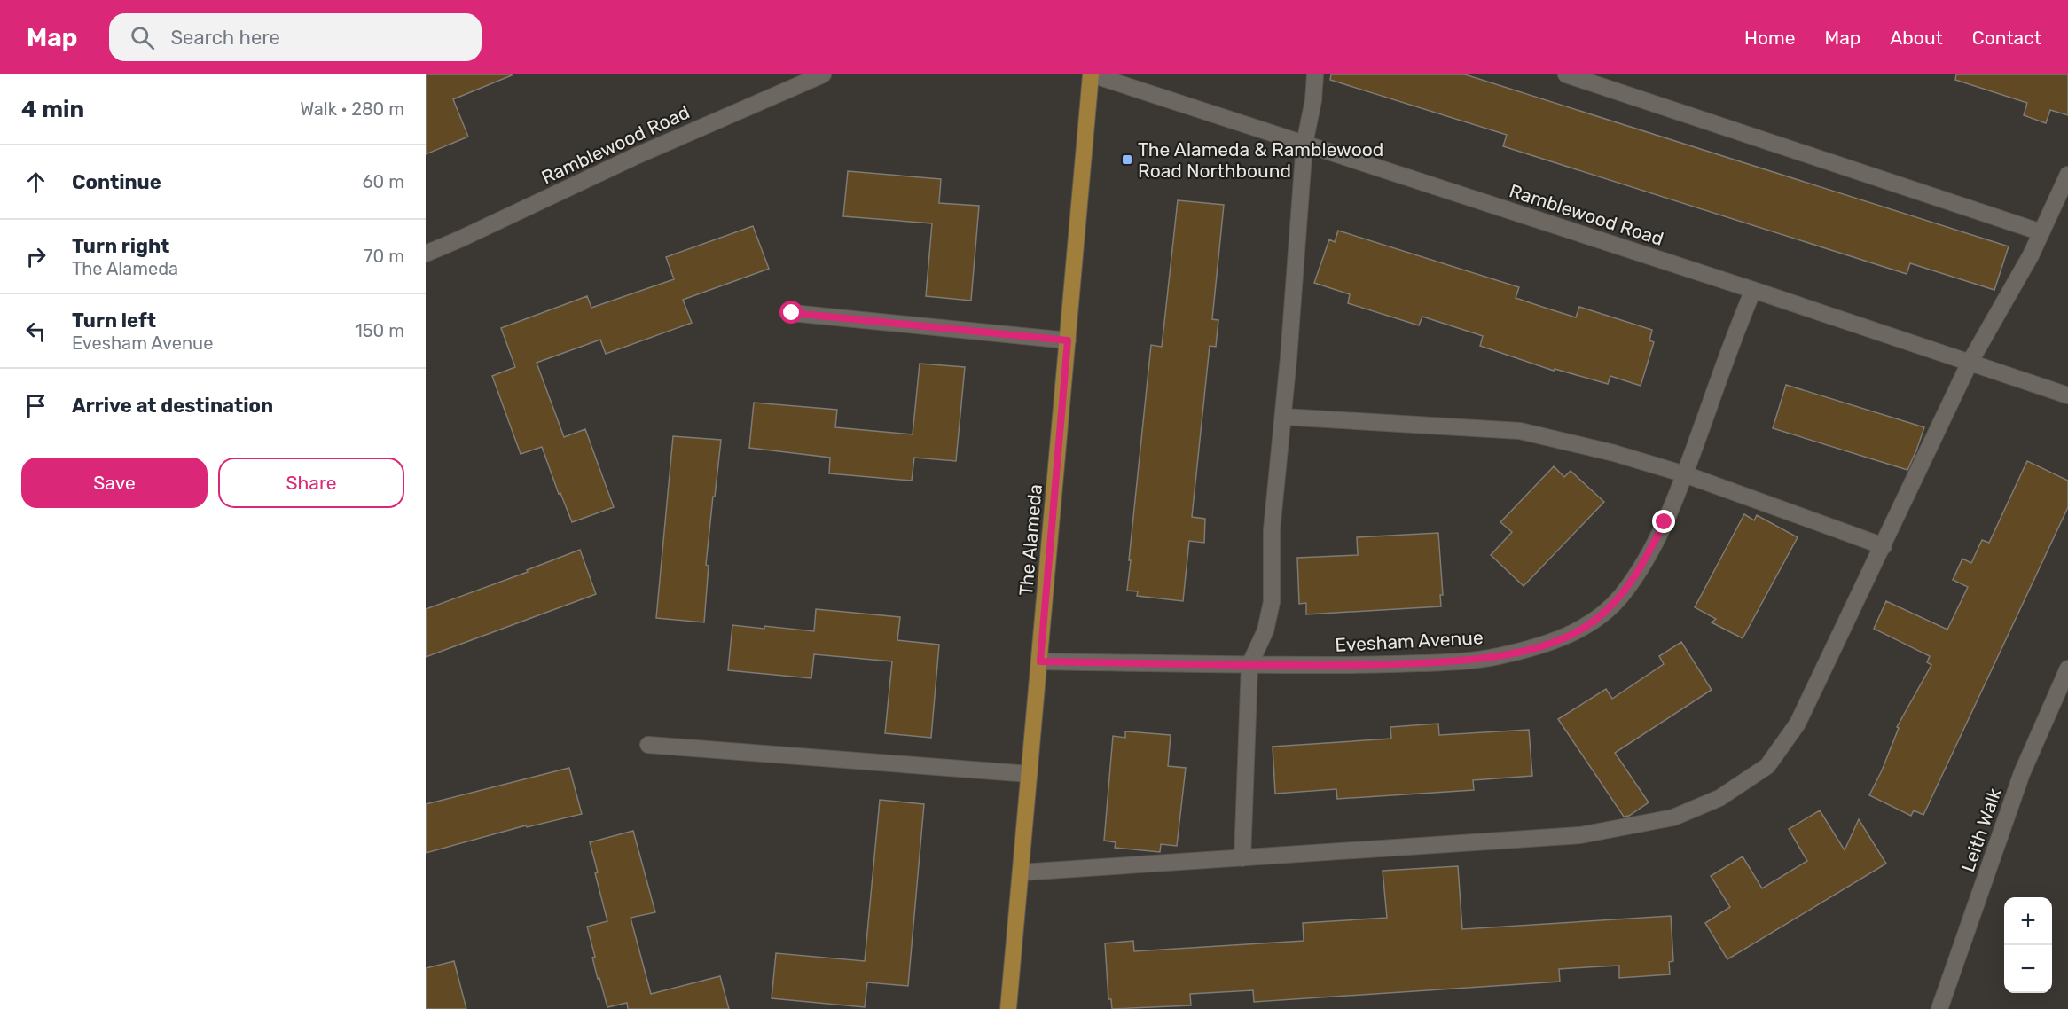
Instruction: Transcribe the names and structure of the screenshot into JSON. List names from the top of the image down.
{
  "streets": {
    "main road": ["The Alameda"],
    "street": ["Ramblewood Road", "Evesham Avenue", "Leith Walk"]
  },
  "crossings": [
    ["Ramblewood Road", "The Alameda"],
    ["Ramblewood Road", "Evesham Avenue"],
    ["The Alameda", "Evesham Avenue"]
  ],
  "places": {
    "transit": ["The Alameda & Ramblewood Road Northbound"]
  },
  "page": {
    "header": "Map",
    "search": "Search here",
    "nav": [
      "Home",
      "Map",
      "About",
      "Contact"
    ],
    "heading": ["4 min", "Walk · 280 m"],
    "list": [
      ["Continue", "60 m"],
      ["Turn right", "The Alameda", "70 m"],
      ["Turn left", "Evesham Avenue", "150 m"],
      "Arrive at destination"
    ],
    "buttons": ["Save", "Share"],
    "map_buttons": ["+", "−"]
  }
}
